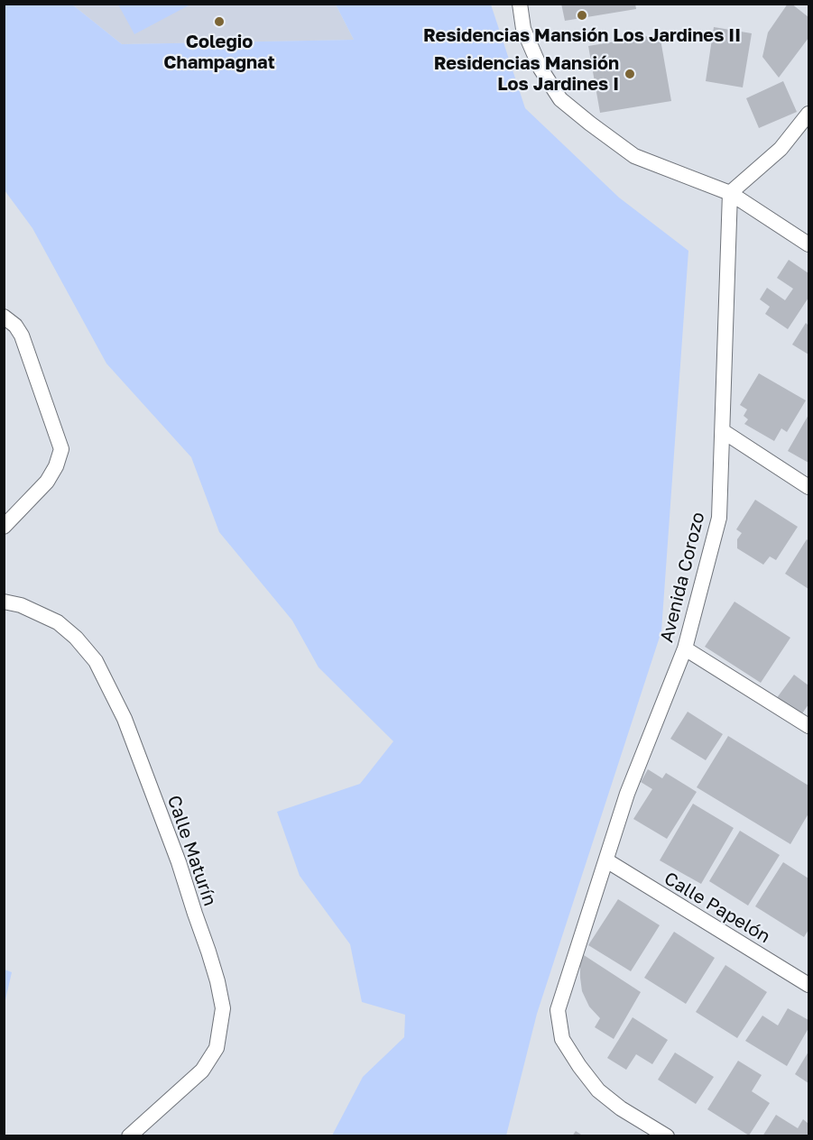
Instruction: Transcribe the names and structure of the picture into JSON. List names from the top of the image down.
{
  "streets": {
    "street": ["Avenida Corozo", "Calle Maturín", "Calle Papelón"]
  },
  "crossings": [
    ["Avenida Corozo", "Calle Papelón"]
  ],
  "places": ["Residencias Mansión Los Jardines II", "Colegio Champagnat", "Residencias Mansión Los Jardines I"]
}
